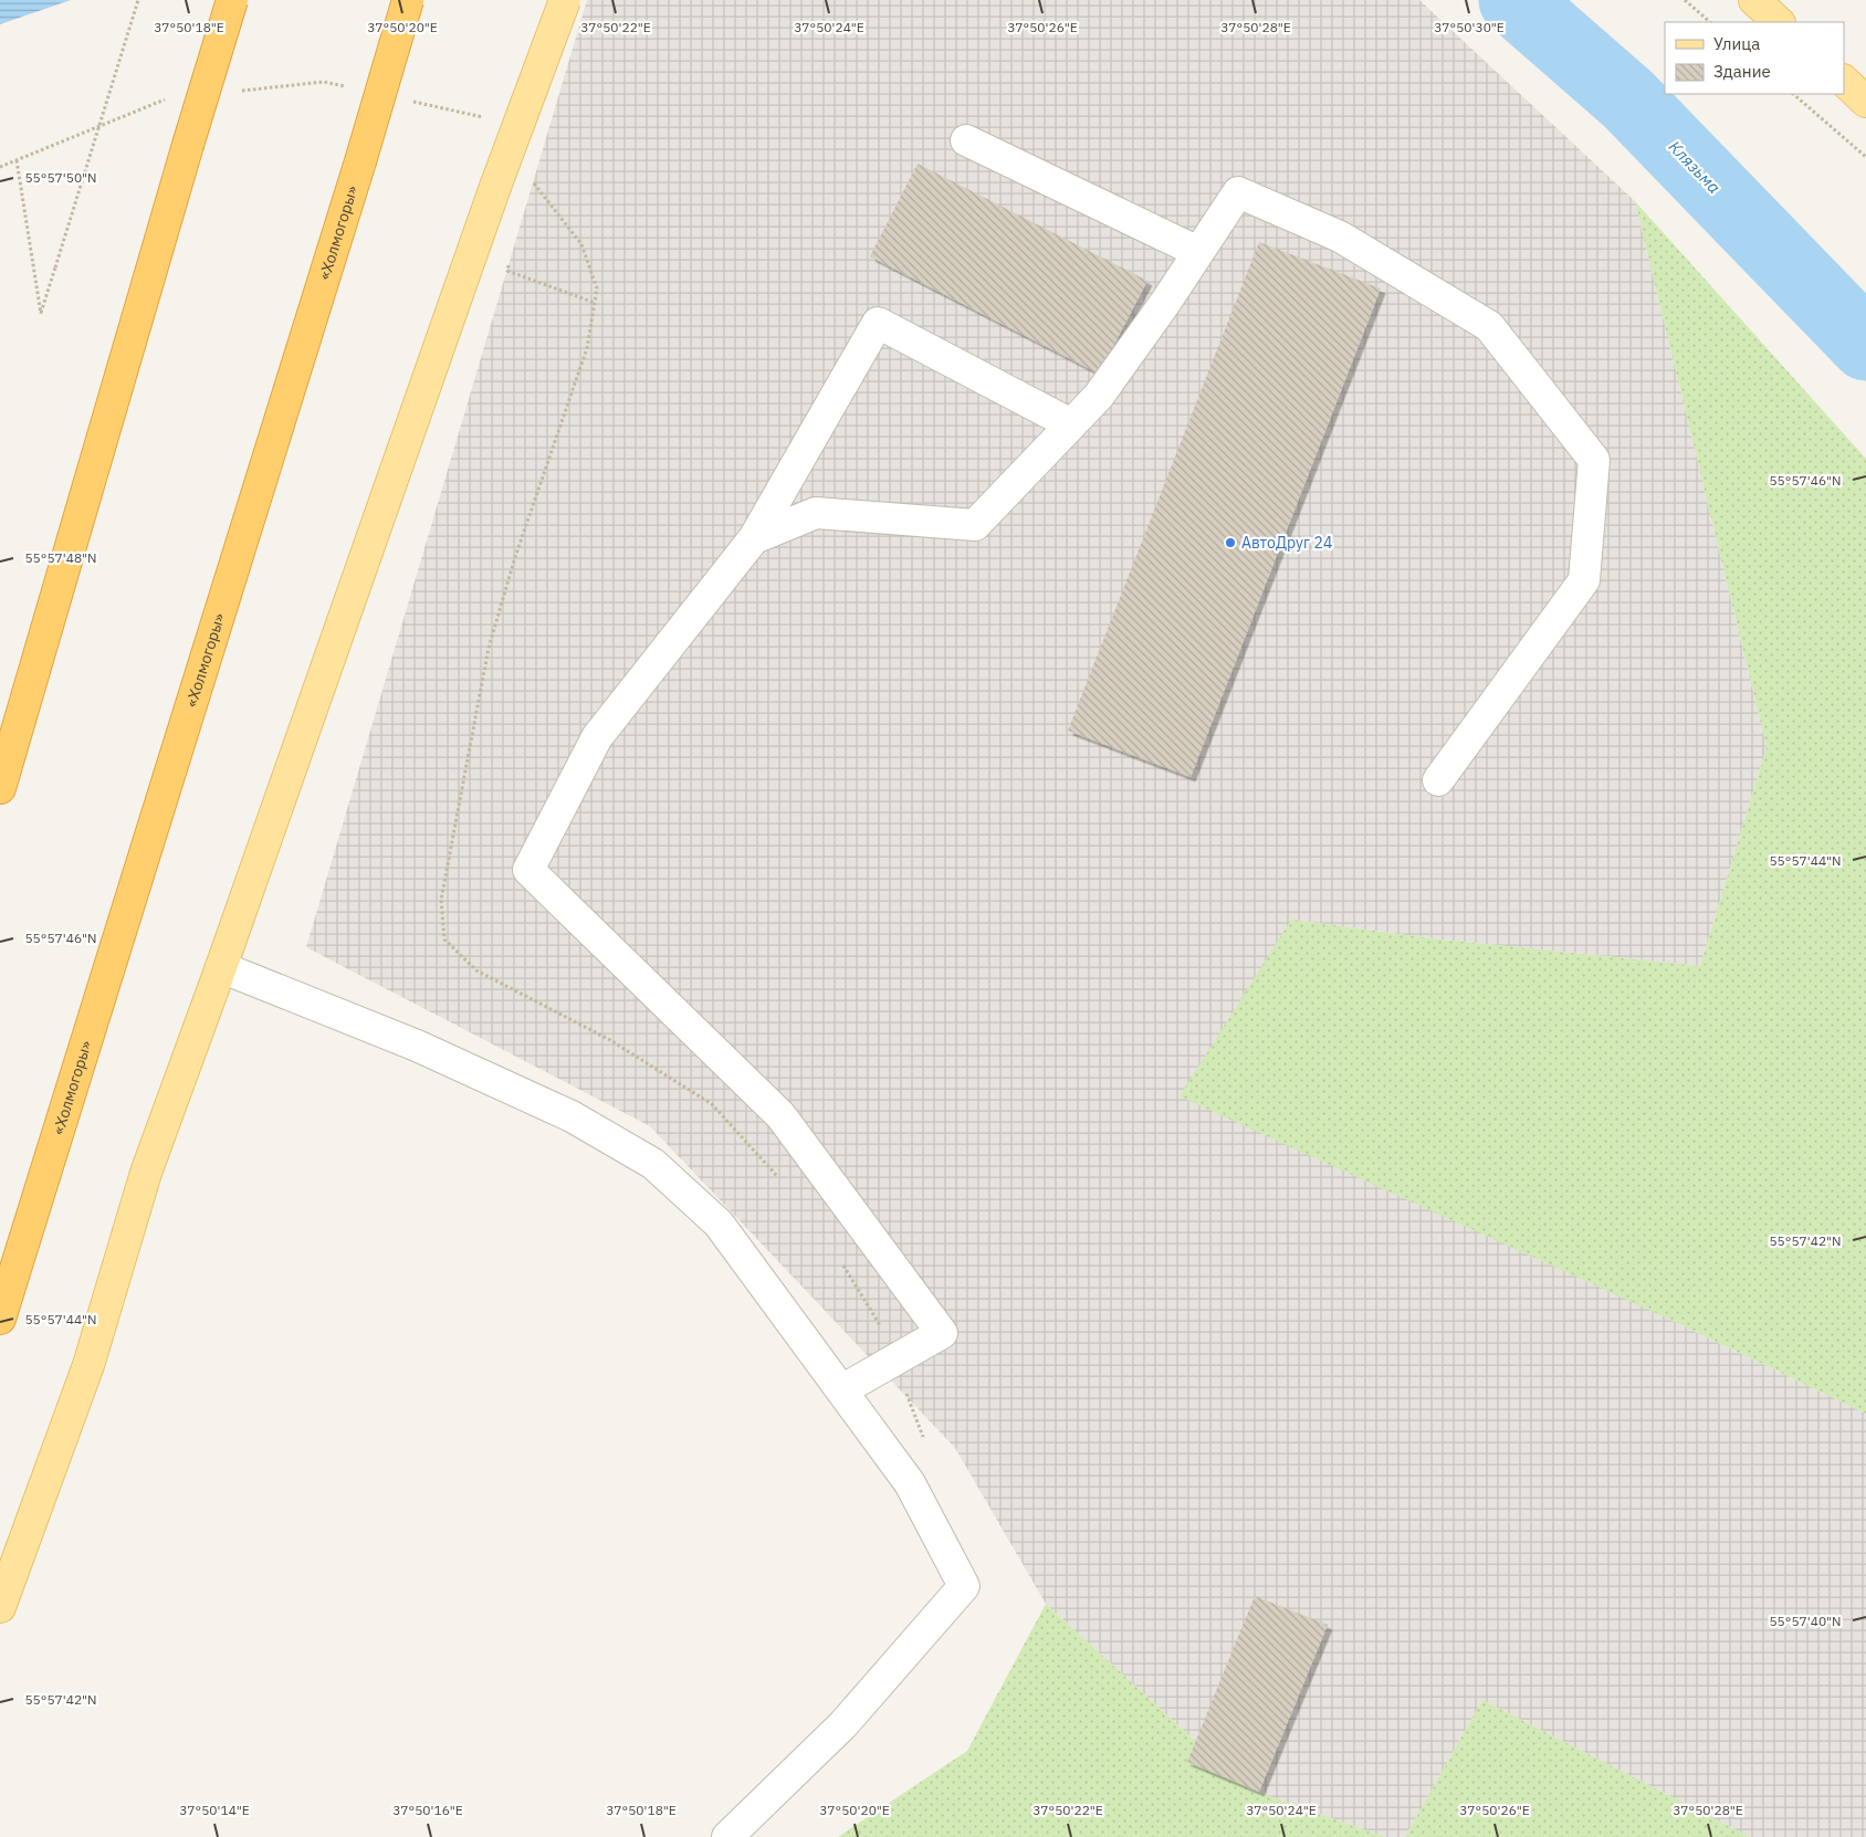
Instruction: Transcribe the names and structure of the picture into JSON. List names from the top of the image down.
{
  "streets": {
    "highway": ["«Холмогоры»"]
  },
  "water": ["Клязьма"],
  "places": ["АвтоДруг 24"],
  "legend": ["Улица", "Здание"],
  "coordinates": [
    "37°50'18\"E",
    "37°50'20\"E",
    "37°50'22\"E",
    "37°50'24\"E",
    "37°50'26\"E",
    "37°50'28\"E",
    "37°50'30\"E",
    "55°57'50\"N",
    "55°57'46\"N",
    "55°57'48\"N",
    "55°57'44\"N",
    "55°57'42\"N",
    "55°57'40\"N",
    "37°50'14\"E",
    "37°50'16\"E"
  ]
}
